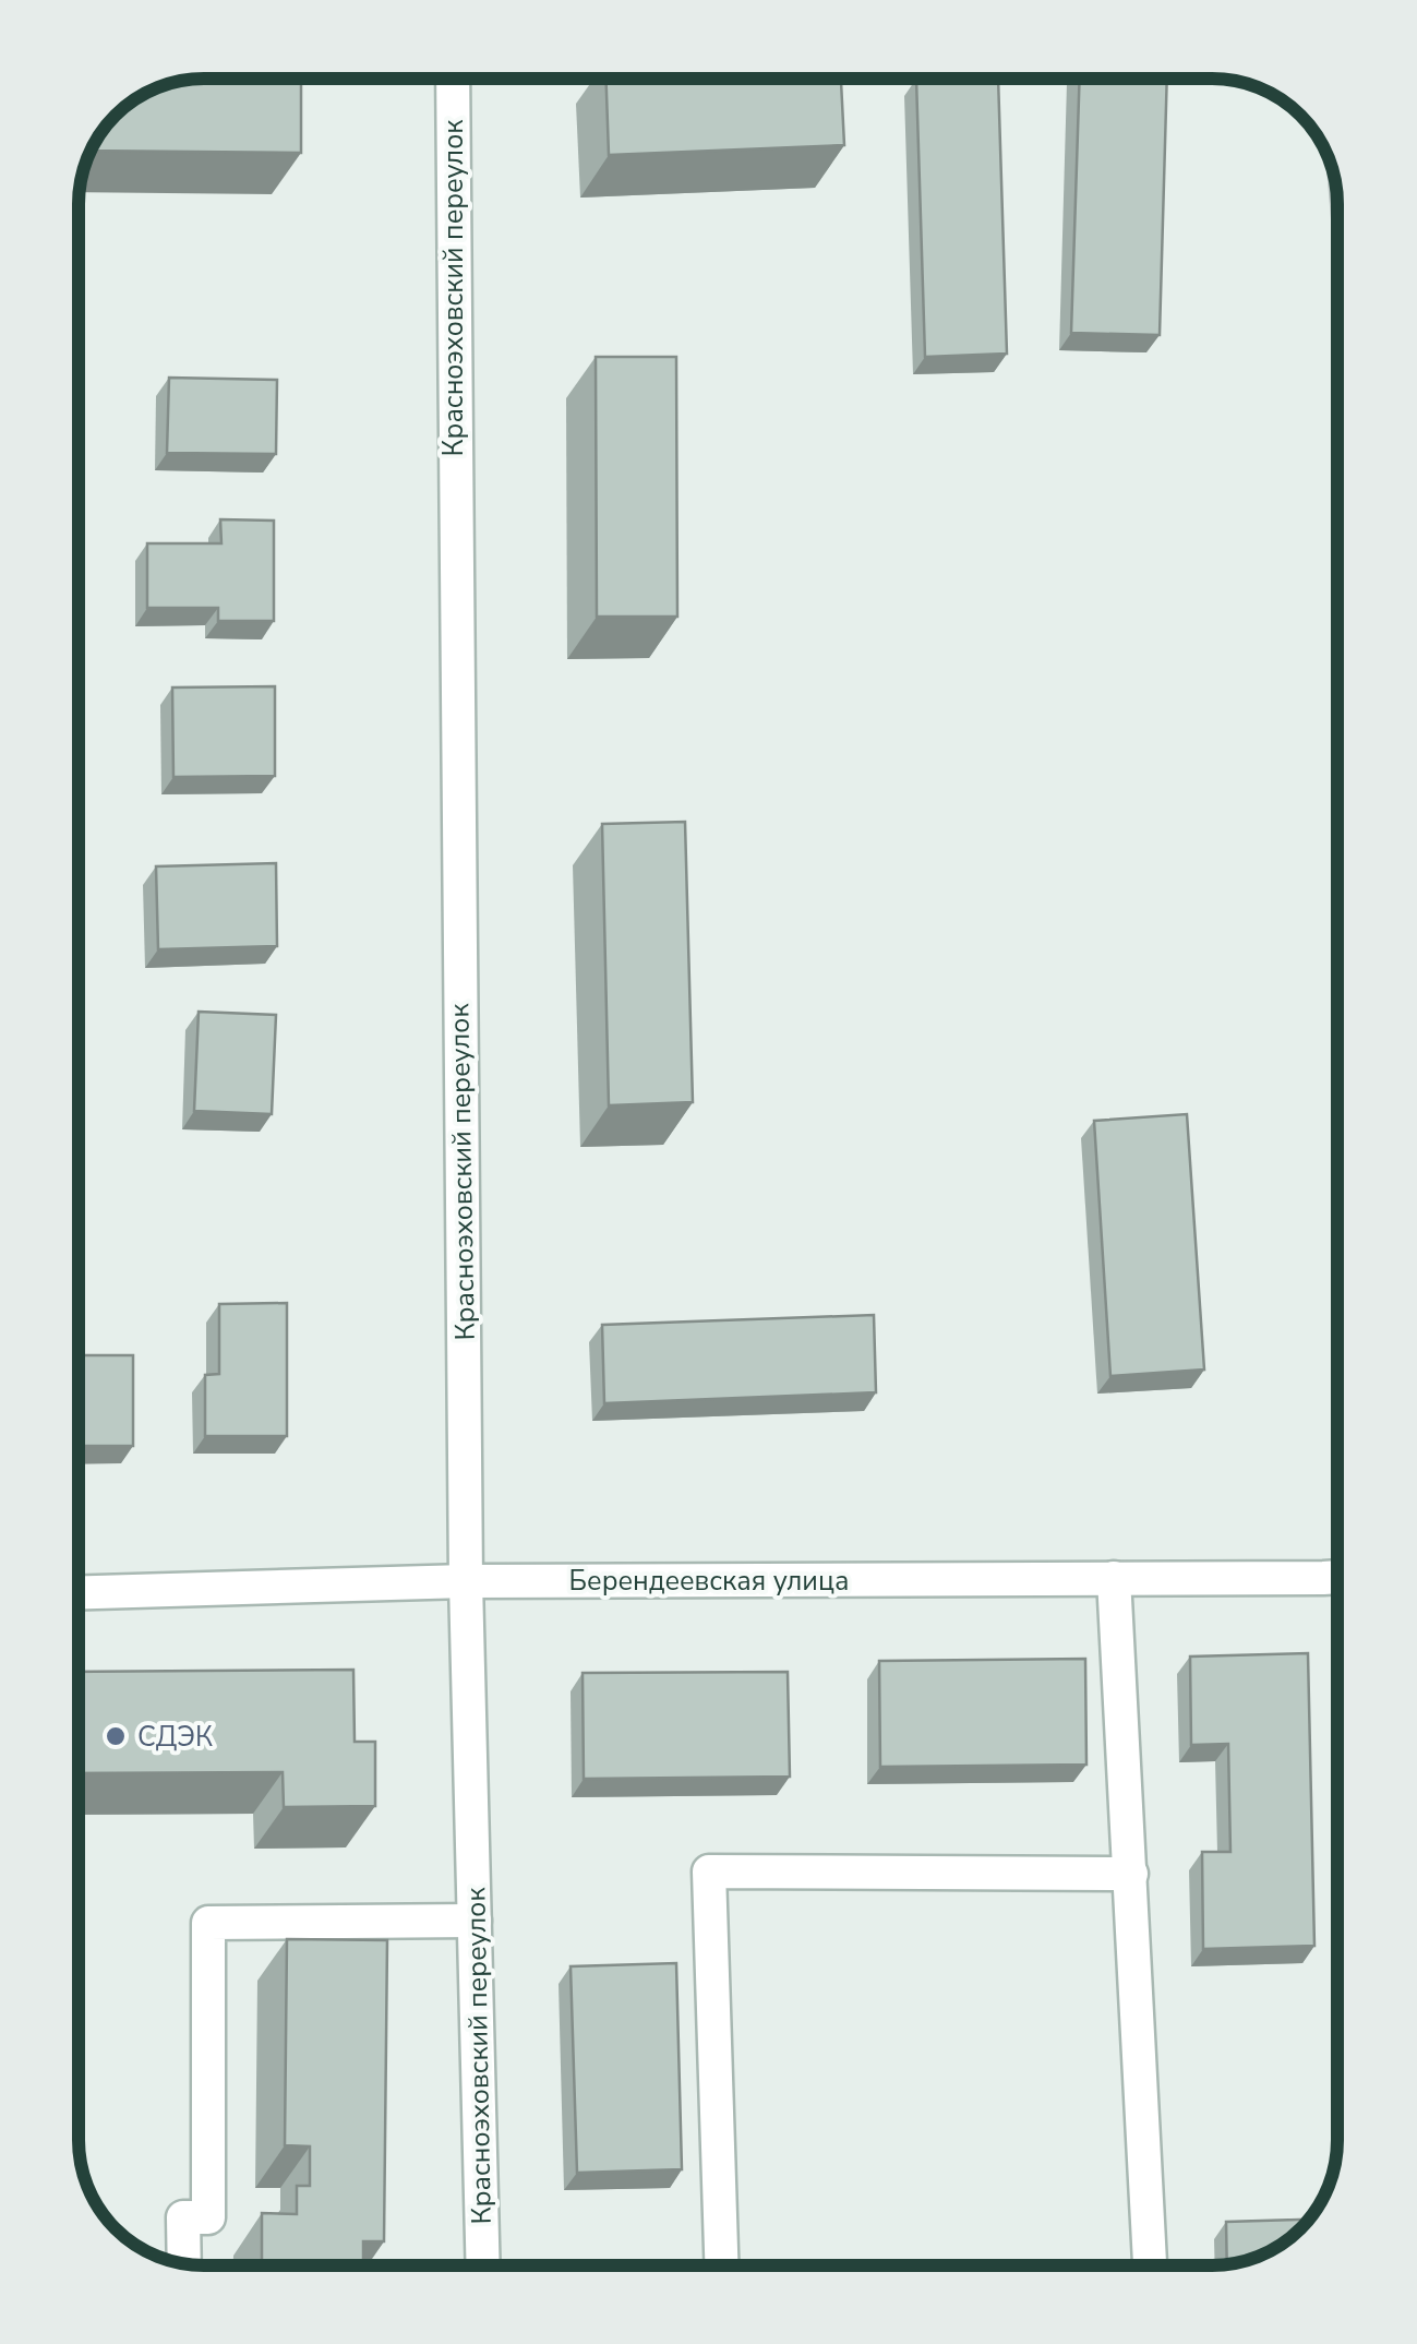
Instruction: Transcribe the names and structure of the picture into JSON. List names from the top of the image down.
{
  "streets": {
    "street": ["Красноэховский переулок", "Берендеевская улица"]
  },
  "crossings": [
    ["Красноэховский переулок", "Берендеевская улица"]
  ],
  "places": ["СДЭК"]
}
